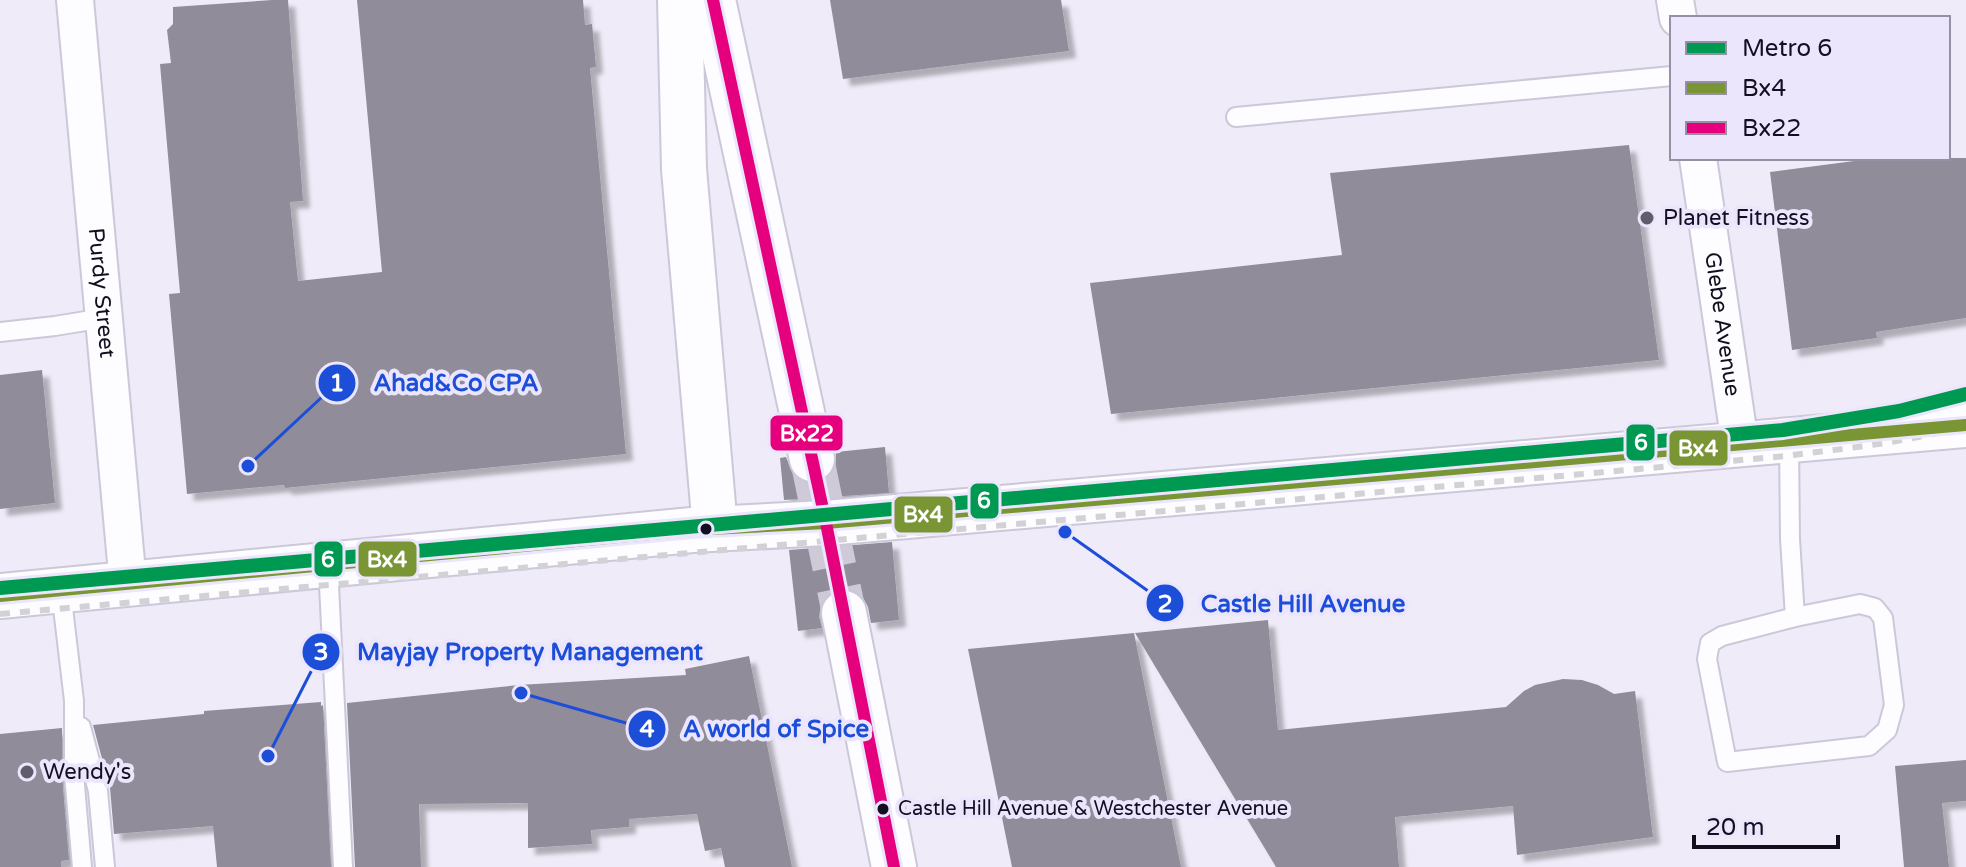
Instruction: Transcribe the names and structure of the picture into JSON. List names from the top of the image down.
{
  "streets": {
    "street": ["Purdy Street", "Glebe Avenue"]
  },
  "places": [
    "Planet Fitness",
    "Ahad&Co CPA",
    "Castle Hill Avenue",
    "A world of Spice",
    "Mayjay Property Management",
    "Wendy's",
    "Castle Hill Avenue & Westchester Avenue"
  ],
  "lines": ["transit line Bx22", "metro line 6", "transit line Bx4"],
  "legend": ["Metro 6", "Bx4", "Bx22"],
  "scale_bar": "20 m"
}
